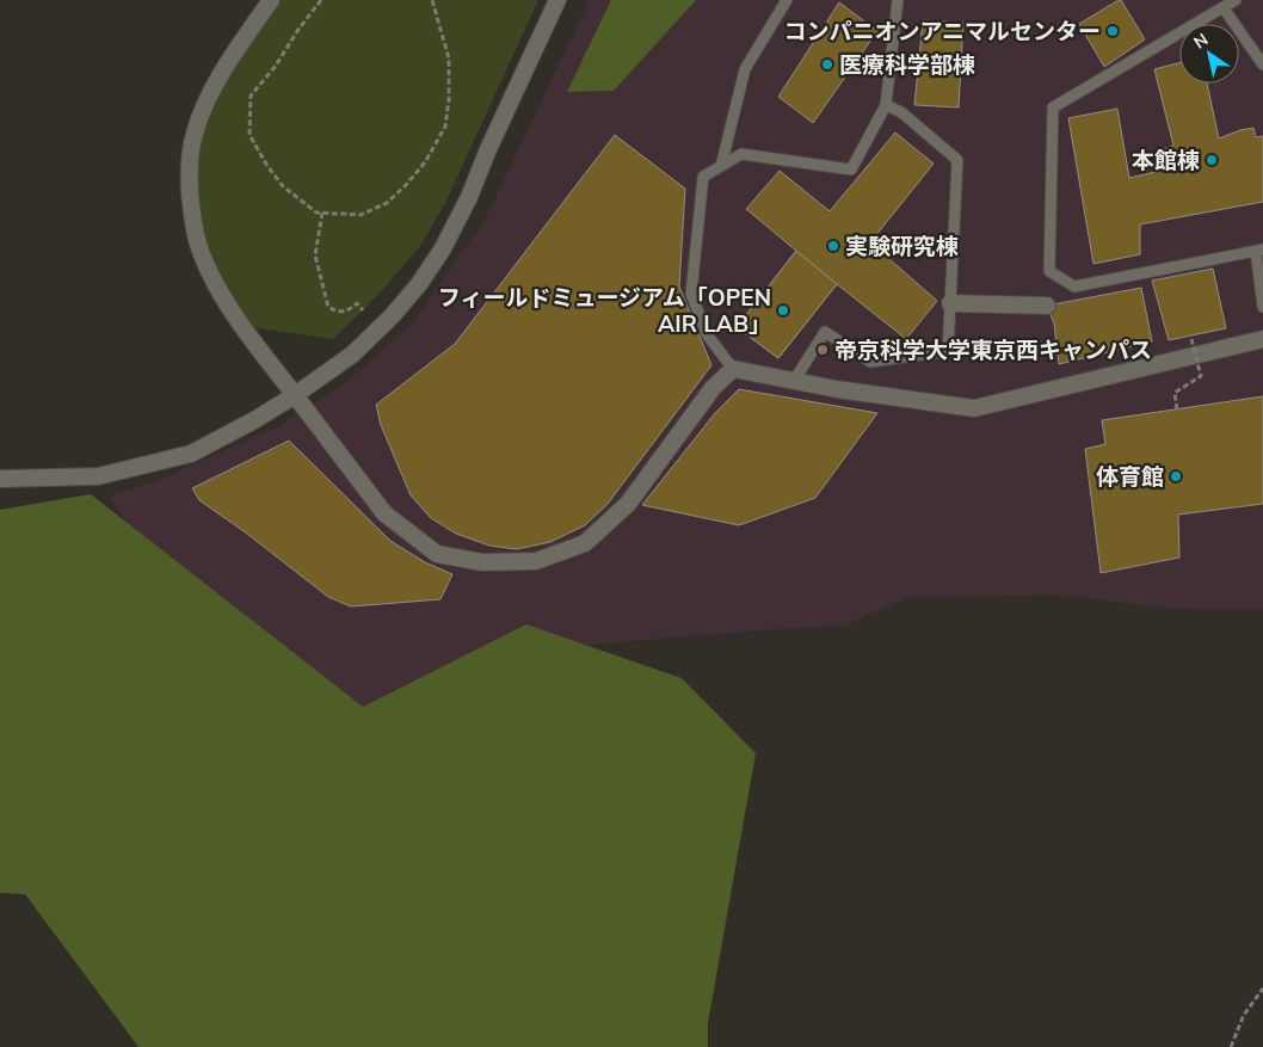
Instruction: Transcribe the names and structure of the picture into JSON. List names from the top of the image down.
{
  "places": [
    "コンパニオンアニマルセンター",
    "医療科学部棟",
    "本館棟",
    "実験研究棟",
    "フィールドミュージアム「OPEN AIR LAB」",
    "帝京科学大学東京西キャンパス",
    "体育館"
  ],
  "north": "top left"
}
